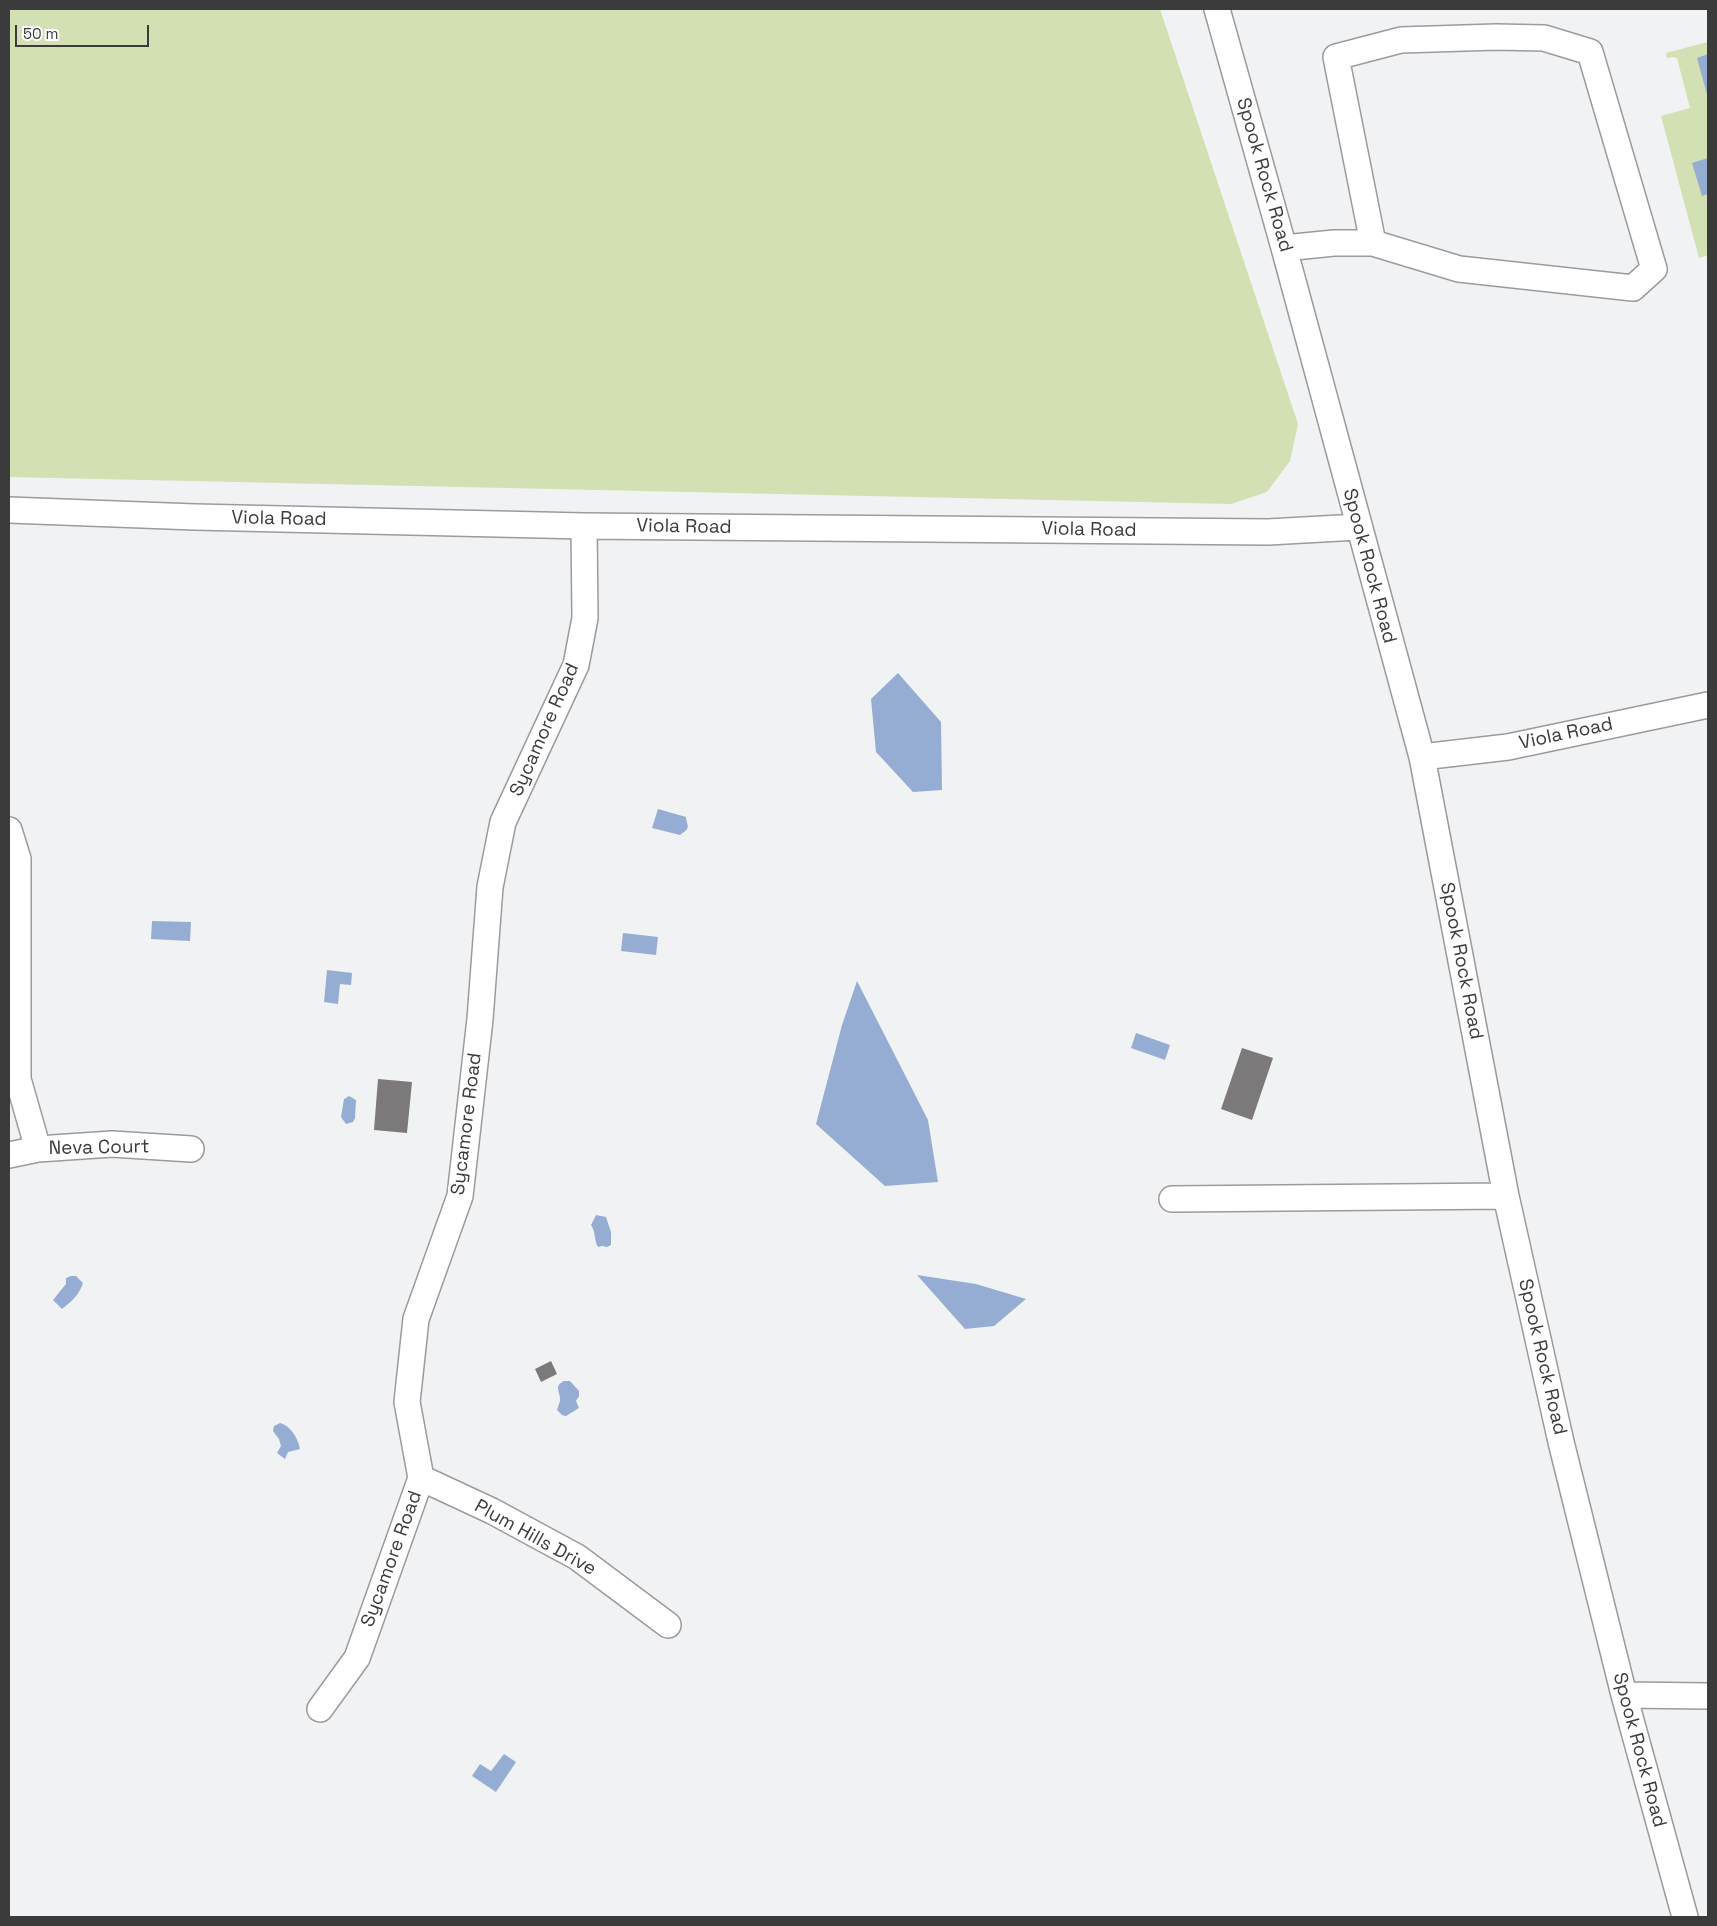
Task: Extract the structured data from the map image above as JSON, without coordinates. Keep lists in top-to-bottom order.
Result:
{
  "streets": {
    "street": [
      "Spook Rock Road",
      "Viola Road",
      "Sycamore Road",
      "Neva Court",
      "Plum Hills Drive"
    ]
  },
  "crossings": [
    ["Spook Rock Road", "Viola Road"],
    ["Viola Road", "Sycamore Road"],
    ["Sycamore Road", "Plum Hills Drive"]
  ],
  "scale_bar": "50 m"
}
